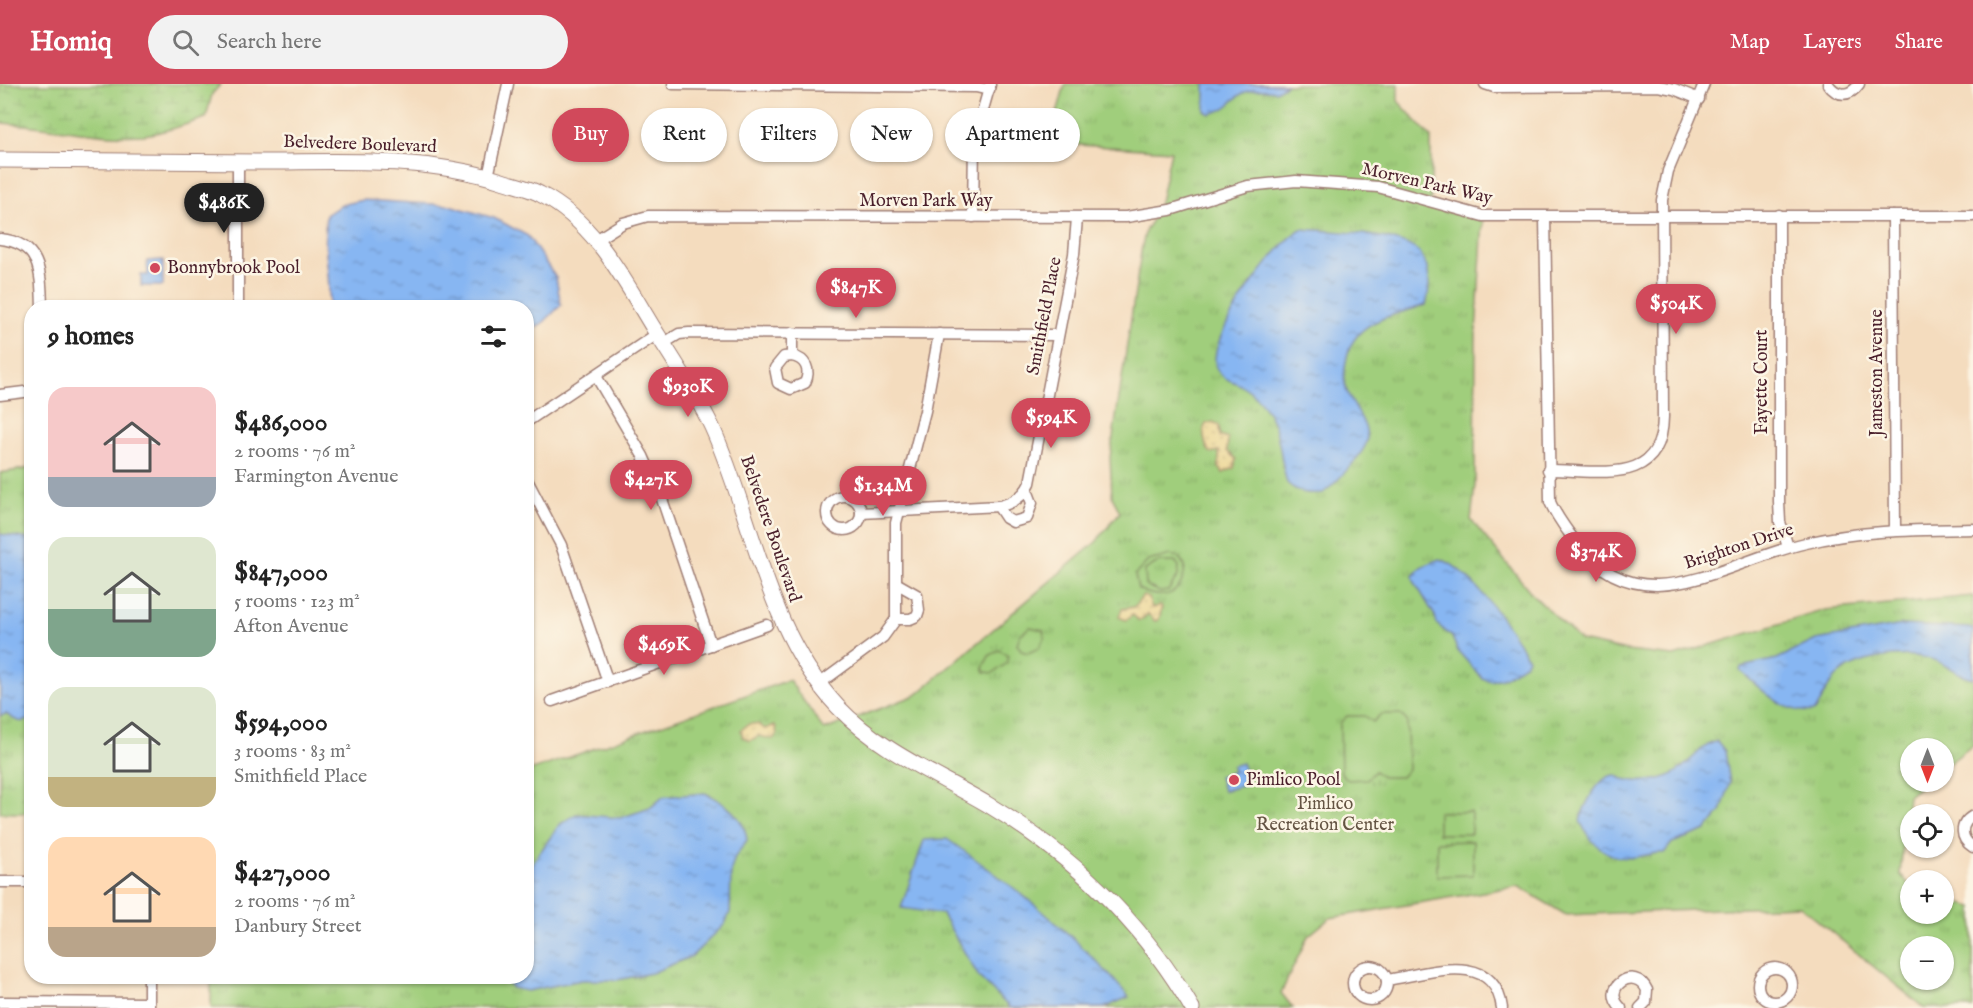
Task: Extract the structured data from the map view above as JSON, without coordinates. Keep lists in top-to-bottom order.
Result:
{
  "streets": {
    "street": [
      "Belvedere Boulevard",
      "Morven Park Way",
      "Smithfield Place",
      "Jameston Avenue",
      "Fayette Court",
      "Brighton Drive"
    ]
  },
  "crossings": [
    ["Belvedere Boulevard", "Morven Park Way"],
    ["Morven Park Way", "Smithfield Place"],
    ["Morven Park Way", "Jameston Avenue"],
    ["Morven Park Way", "Fayette Court"],
    ["Morven Park Way", "Brighton Drive"],
    ["Jameston Avenue", "Brighton Drive"],
    ["Fayette Court", "Brighton Drive"]
  ],
  "parks": ["Pimlico Recreation Center"],
  "places": ["Bonnybrook Pool", "Pimlico Pool"],
  "north": "bottom",
  "page": {
    "header": "Homiq",
    "search": "Search here",
    "nav": ["Map", "Layers", "Share"],
    "chip": [
      "Buy",
      "Rent",
      "Filters",
      "New",
      "Apartment"
    ],
    "price": [
      "$486K",
      "$847K",
      "$504K",
      "$930K",
      "$594K",
      "$427K",
      "$1.34M",
      "$374K",
      "$469K"
    ],
    "heading": "9 homes",
    "list": [
      {
        "name": "$486,000",
        "note": "2 rooms · 76 m² · Farmington Avenue"
      },
      {
        "name": "$847,000",
        "note": "5 rooms · 123 m² · Afton Avenue"
      },
      {
        "name": "$594,000",
        "note": "3 rooms · 83 m² · Smithfield Place"
      },
      {
        "name": "$427,000",
        "note": "2 rooms · 76 m² · Danbury Street"
      }
    ],
    "map_buttons": ["+", "−"]
  }
}
